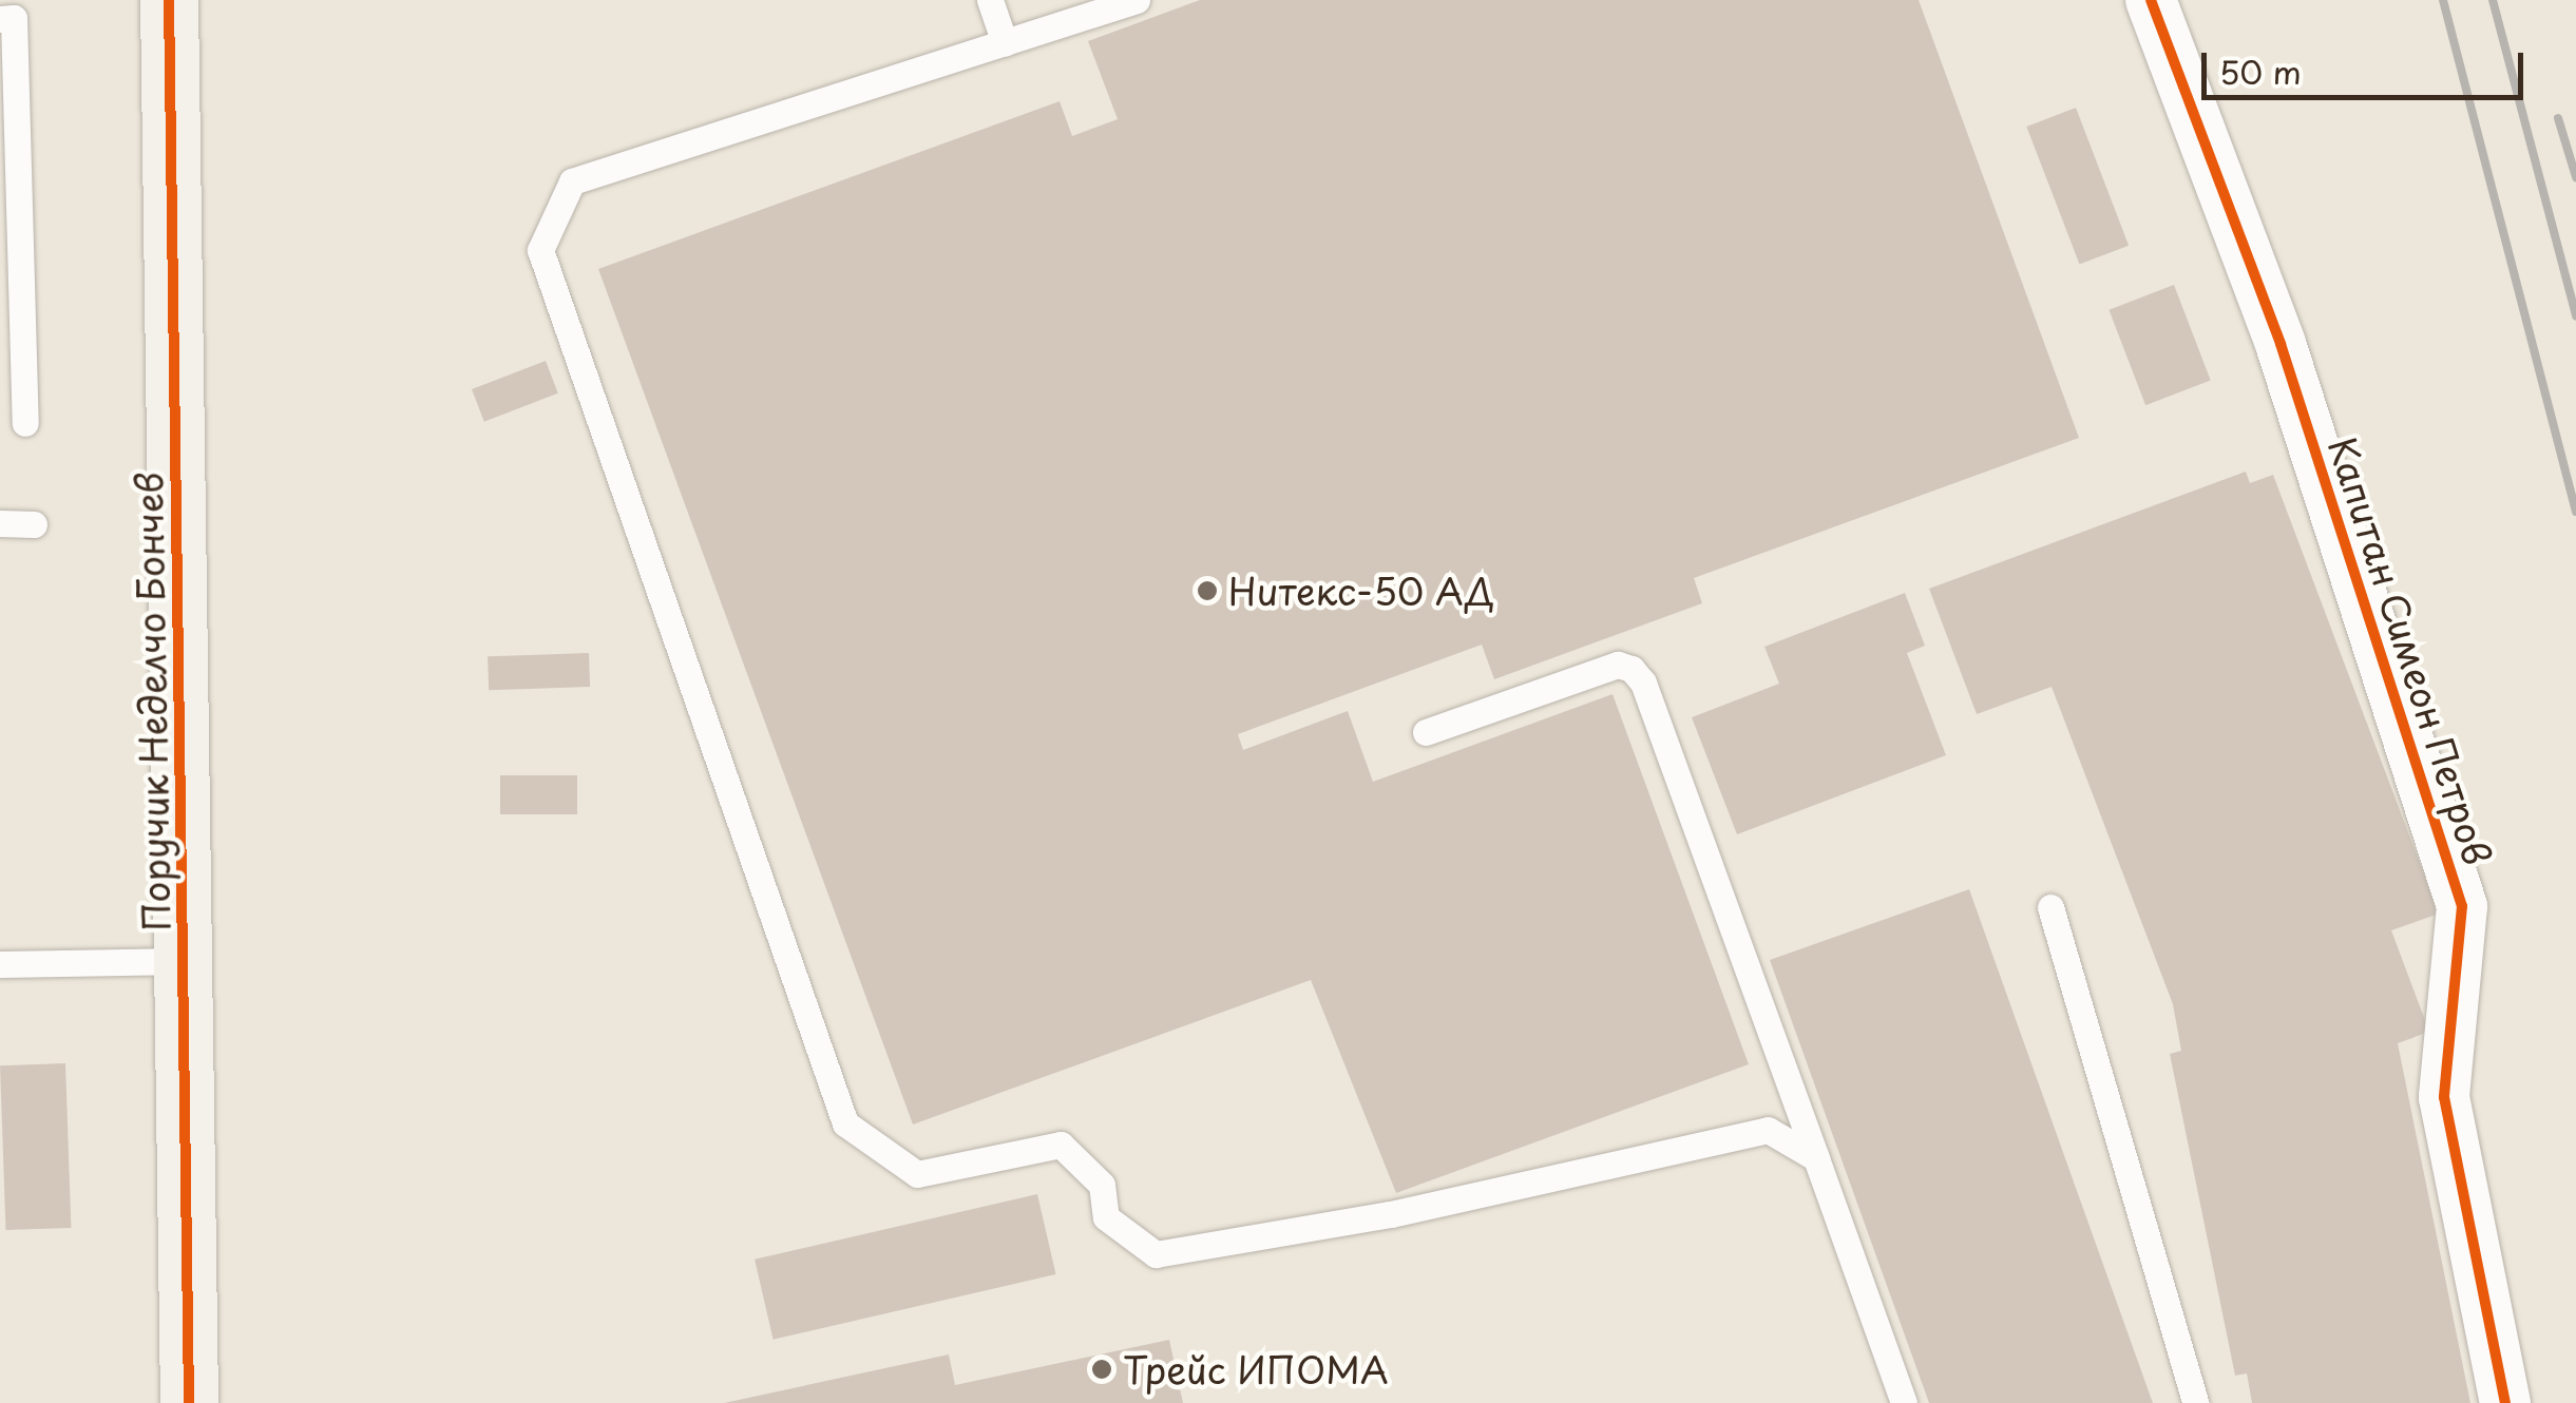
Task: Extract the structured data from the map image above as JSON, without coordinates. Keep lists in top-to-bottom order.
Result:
{
  "streets": {
    "street": ["Капитан Симеон Петров", "Поручик Неделчо Бончев"]
  },
  "places": ["Нитекс-50 АД", "Трейс ИПОМА"],
  "scale_bar": "50 m"
}
